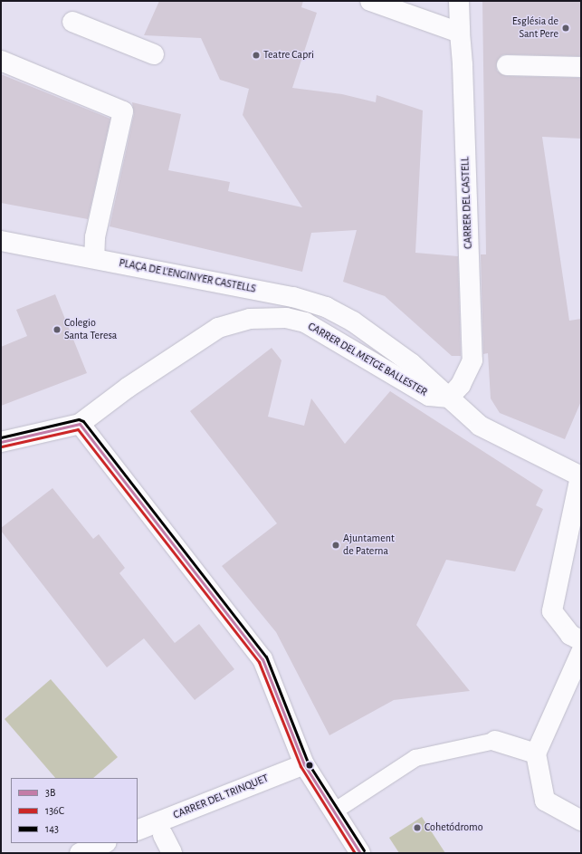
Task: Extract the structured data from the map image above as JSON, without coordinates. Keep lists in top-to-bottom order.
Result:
{
  "streets": {
    "street": [
      "CARRER DEL CASTELL",
      "PLAÇA DE L'ENGINYER CASTELLS",
      "CARRER DEL METGE BALLESTER",
      "CARRER DEL TRINQUET"
    ]
  },
  "crossings": [
    ["CARRER DEL CASTELL", "CARRER DEL METGE BALLESTER"],
    ["PLAÇA DE L'ENGINYER CASTELLS", "CARRER DEL METGE BALLESTER"]
  ],
  "places": [
    "Església de Sant Pere",
    "Teatre Capri",
    "Colegio Santa Teresa",
    "Ajuntament de Paterna",
    "Cohetódromo"
  ],
  "lines": ["transit line 143", "transit line 3B", "transit line 136C"],
  "legend": ["3B", "136C", "143"]
}
